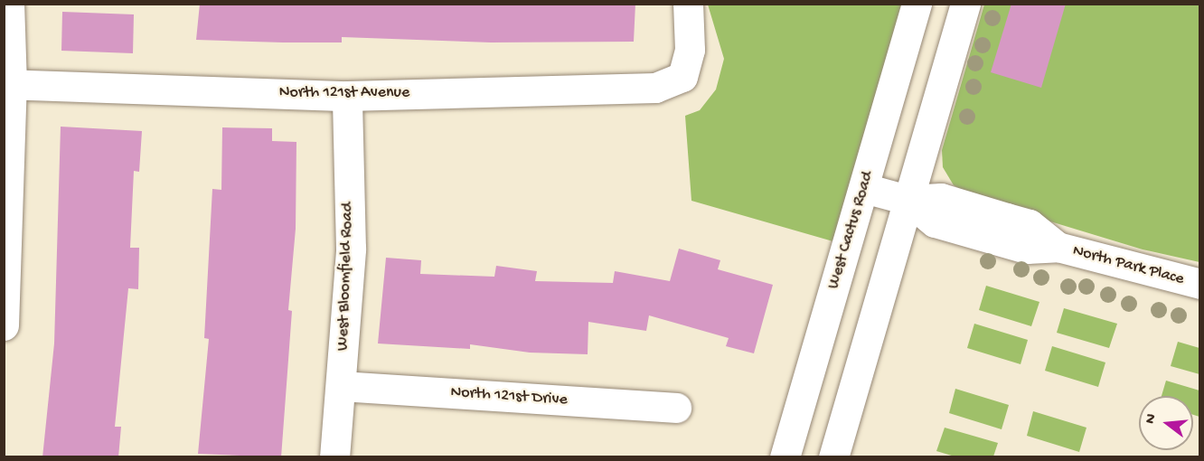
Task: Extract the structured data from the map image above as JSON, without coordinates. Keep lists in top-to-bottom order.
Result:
{
  "streets": {
    "street": [
      "North 121st Avenue",
      "West Cactus Road",
      "North Park Place",
      "West Bloomfield Road",
      "North 121st Drive"
    ]
  },
  "crossings": [
    ["North 121st Avenue", "West Bloomfield Road"],
    ["West Cactus Road", "North Park Place"],
    ["West Bloomfield Road", "North 121st Drive"]
  ],
  "north": "left"
}
